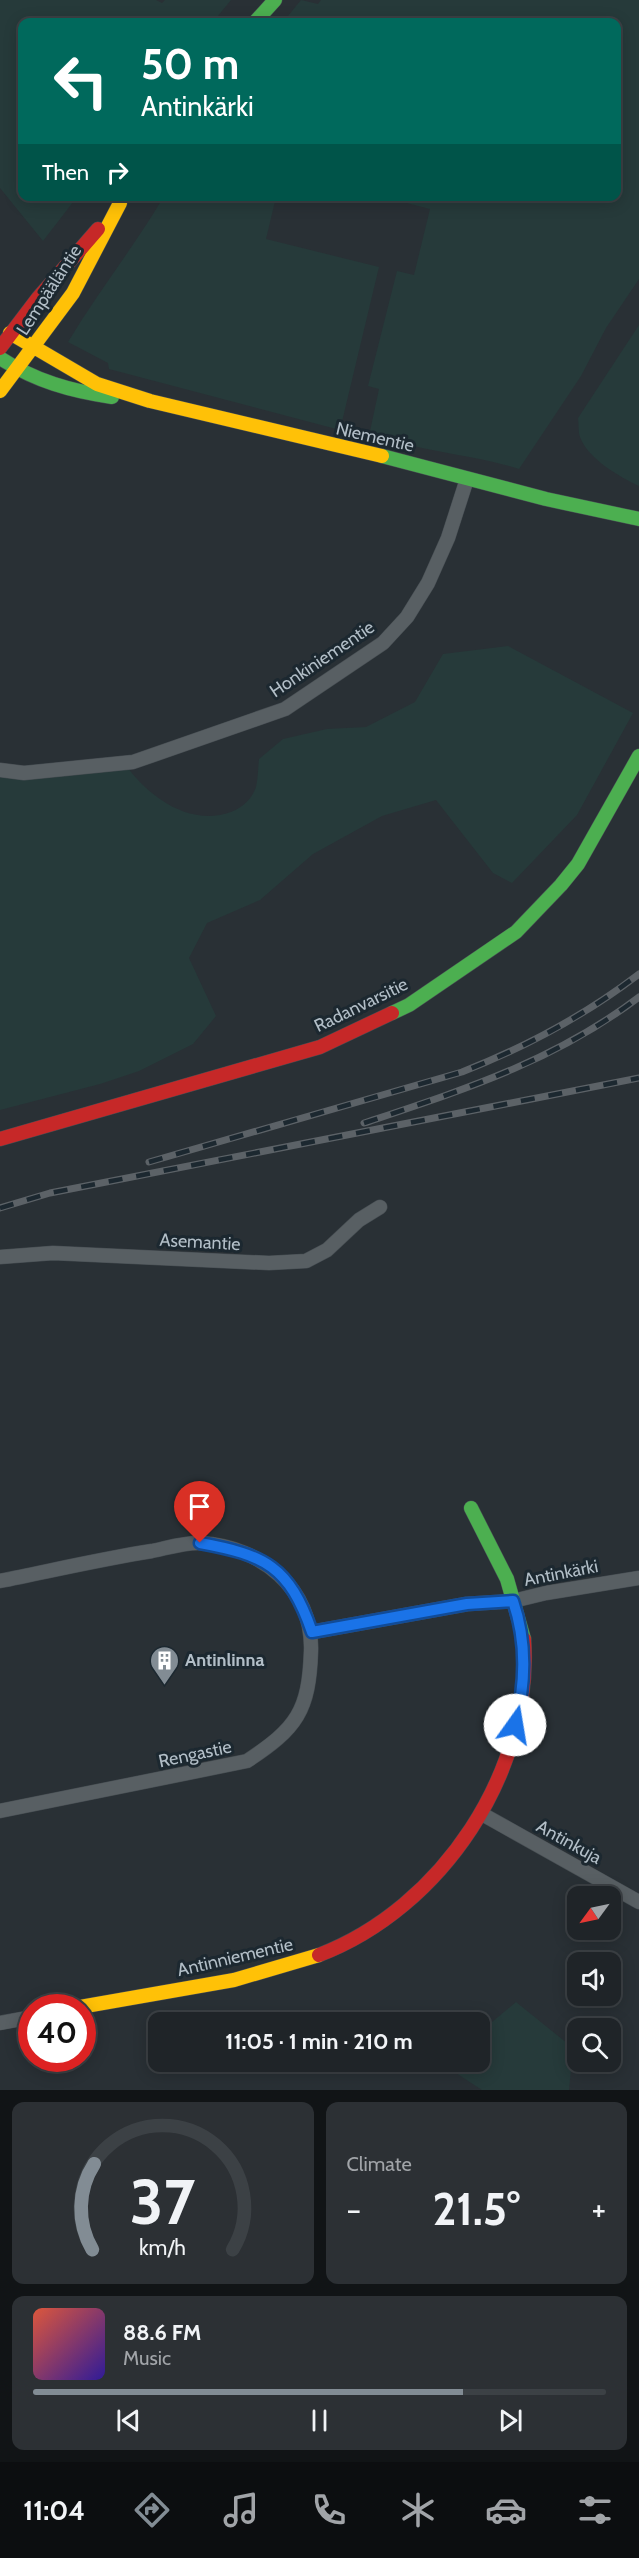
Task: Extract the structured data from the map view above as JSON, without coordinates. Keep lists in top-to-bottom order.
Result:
{
  "streets": {
    "street": [
      "Lempääläntie",
      "Niementie",
      "Honkiniementie",
      "Radanvarsitie",
      "Asemantie",
      "Antinkärki",
      "Rengastie",
      "Antinkuja",
      "Antinniementie"
    ]
  },
  "crossings": [
    ["Lempääläntie", "Niementie"],
    ["Niementie", "Honkiniementie"],
    ["Antinkärki", "Rengastie"],
    ["Antinkärki", "Antinniementie"],
    ["Antinkuja", "Antinniementie"]
  ],
  "places": {
    "building": ["Antinlinna"]
  },
  "north": "bottom left",
  "page": {
    "turn": ["50 m", "Antinkärki"],
    "then": "Then",
    "limit": "40",
    "trip": "11:05 · 1 min · 210 m",
    "tile": "Climate",
    "heat": ["−", "21.5°", "+"],
    "song": ["88.6 FM", "Music"],
    "tabs": "11:04",
    "gauge": ["37", "km/h"]
  }
}
